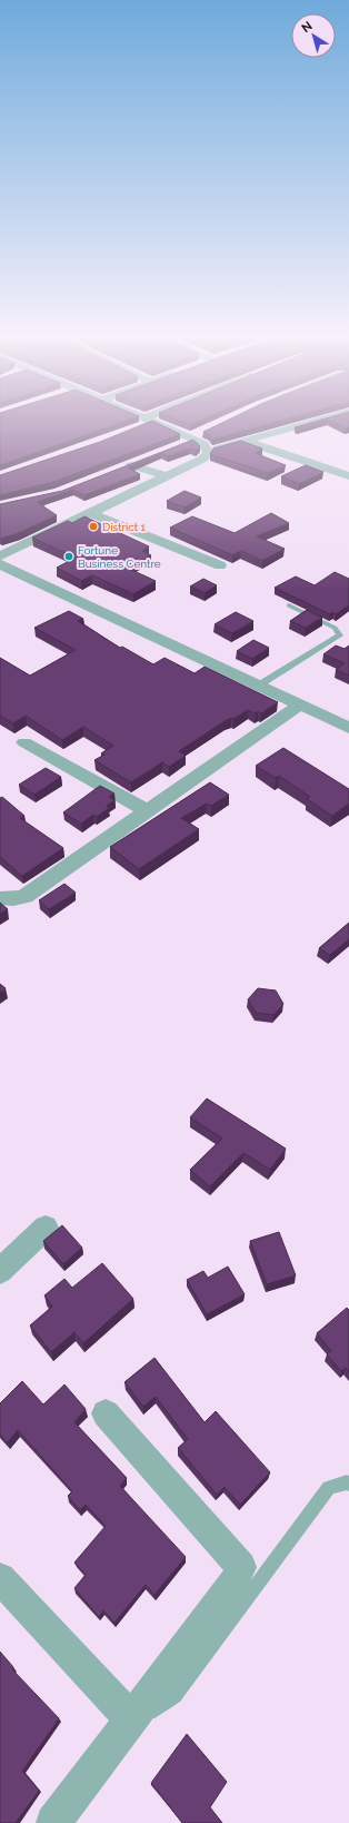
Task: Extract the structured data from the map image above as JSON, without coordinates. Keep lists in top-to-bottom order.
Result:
{
  "places": ["District 1", "Fortune Business Centre"],
  "north": "top left"
}
